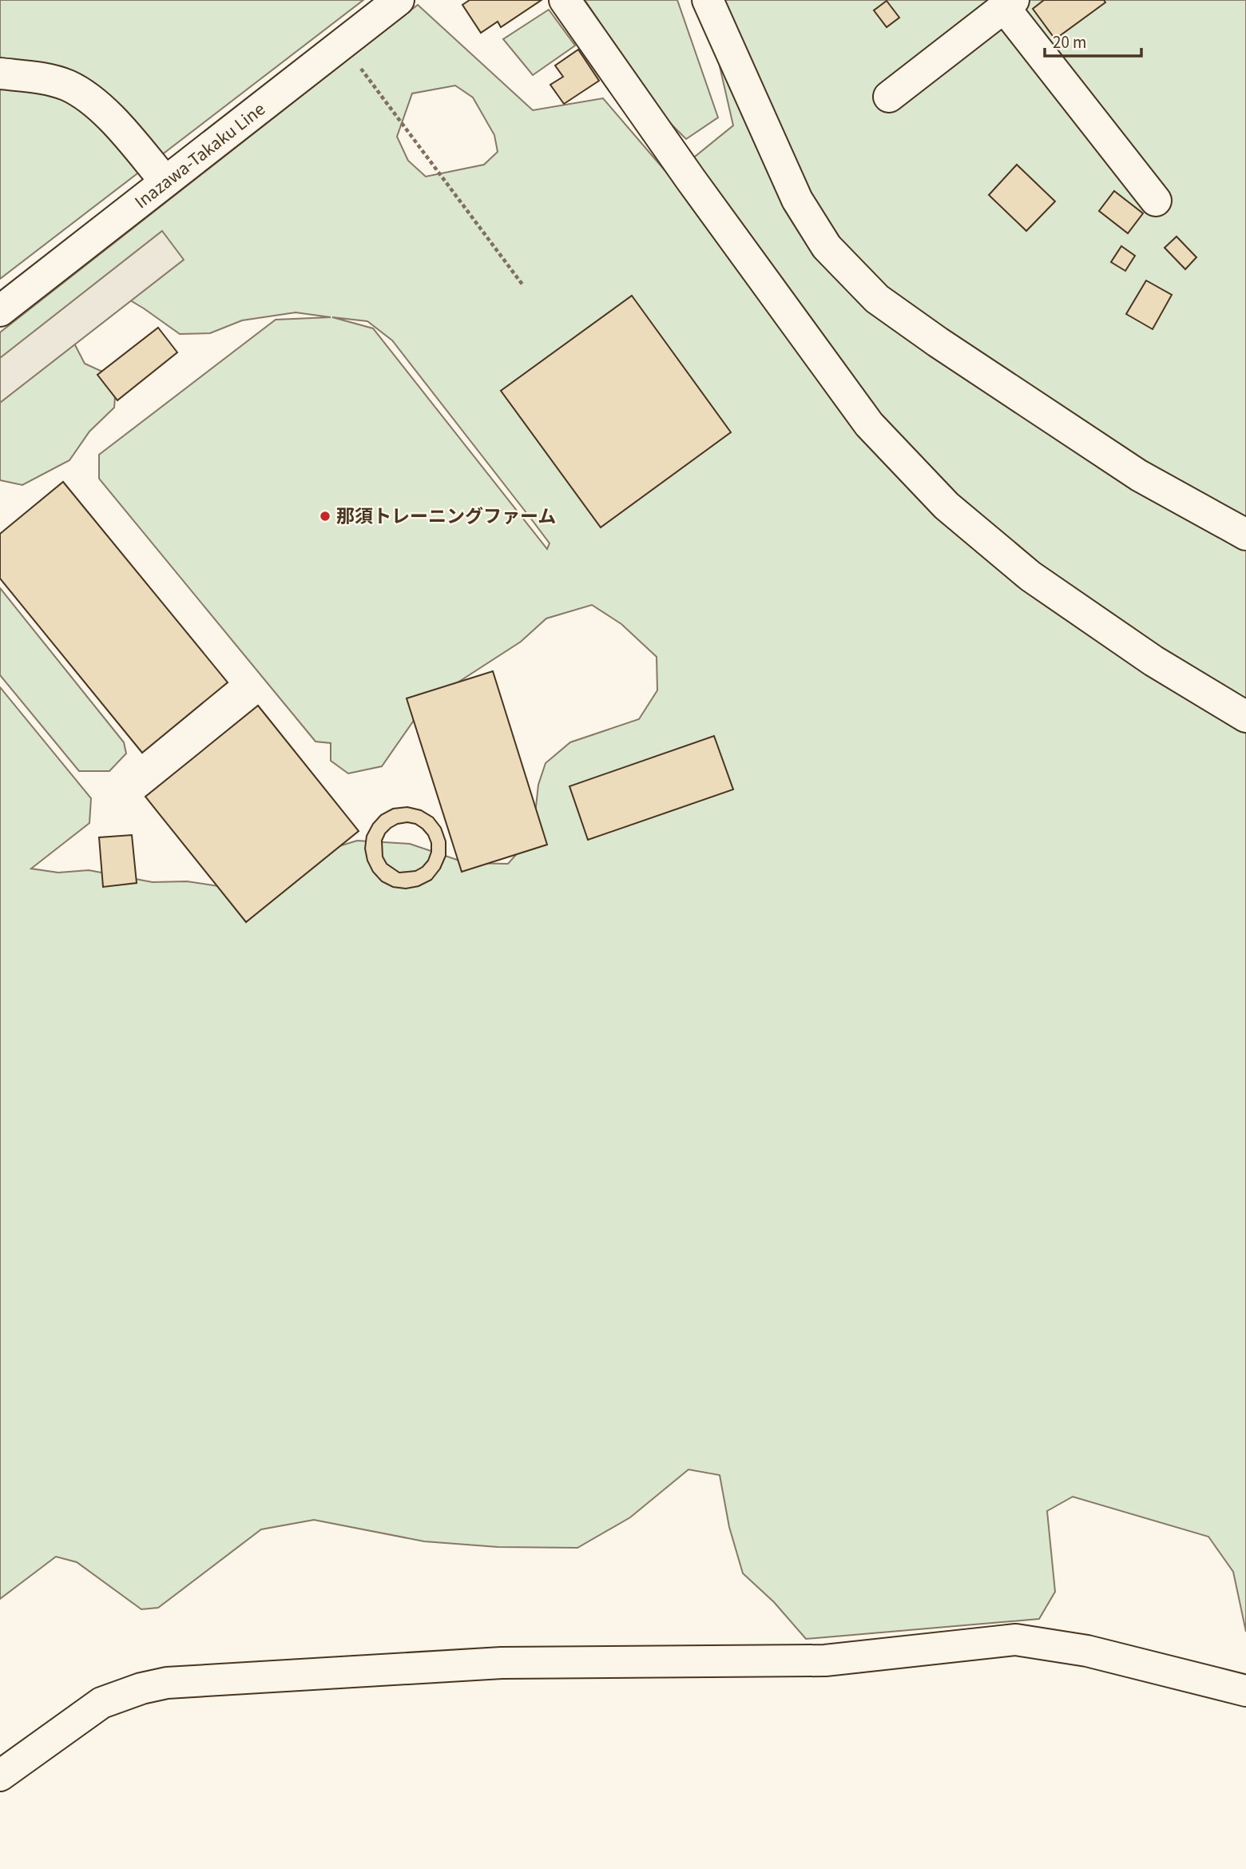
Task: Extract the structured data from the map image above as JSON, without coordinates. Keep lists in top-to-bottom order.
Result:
{
  "streets": {
    "street": ["Inazawa-Takaku Line"]
  },
  "places": ["那須トレーニングファーム"],
  "scale_bar": "20 m"
}
